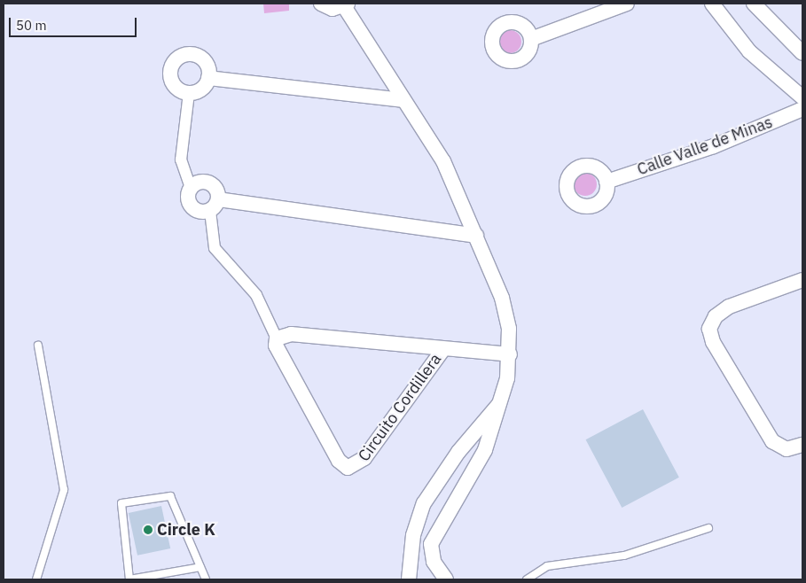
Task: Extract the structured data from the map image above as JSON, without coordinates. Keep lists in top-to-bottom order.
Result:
{
  "streets": {
    "street": ["Calle Valle de Minas", "Circuito Cordillera"]
  },
  "places": ["Circle K"],
  "scale_bar": "50 m"
}
